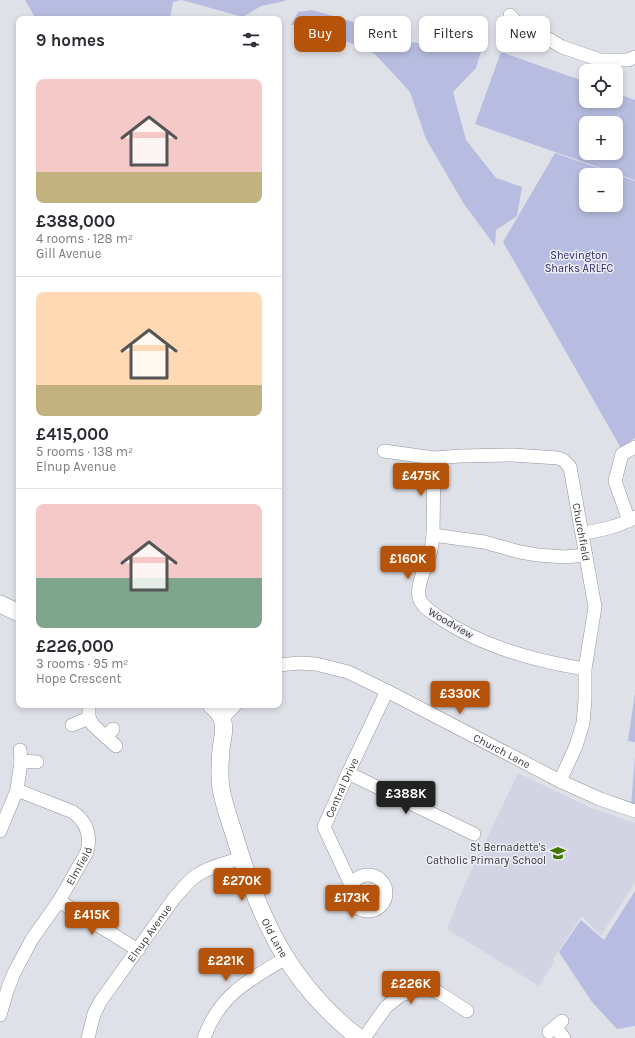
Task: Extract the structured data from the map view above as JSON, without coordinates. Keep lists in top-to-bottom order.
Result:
{
  "streets": {
    "main road": ["Old Lane"],
    "street": [
      "Churchfield",
      "Woodview",
      "Church Lane",
      "Central Drive",
      "Elmfield",
      "Elnup Avenue"
    ]
  },
  "crossings": [
    ["Churchfield", "Woodview"],
    ["Churchfield", "Church Lane"],
    ["Church Lane", "Central Drive"],
    ["Elnup Avenue", "Old Lane"]
  ],
  "parks": ["Shevington Sharks ARLFC"],
  "places": {
    "school or university": ["St Bernadette's Catholic Primary School"]
  },
  "page": {
    "chip": [
      "Buy",
      "Rent",
      "Filters",
      "New"
    ],
    "heading": "9 homes",
    "map_buttons": ["+", "−"],
    "list": [
      {
        "name": "£388,000",
        "note": "4 rooms · 128 m² · Gill Avenue"
      },
      {
        "name": "£415,000",
        "note": "5 rooms · 138 m² · Elnup Avenue"
      },
      {
        "name": "£226,000",
        "note": "3 rooms · 95 m² · Hope Crescent"
      }
    ],
    "price": [
      "£475K",
      "£160K",
      "£330K",
      "£388K",
      "£270K",
      "£173K",
      "£415K",
      "£221K",
      "£226K"
    ]
  }
}
